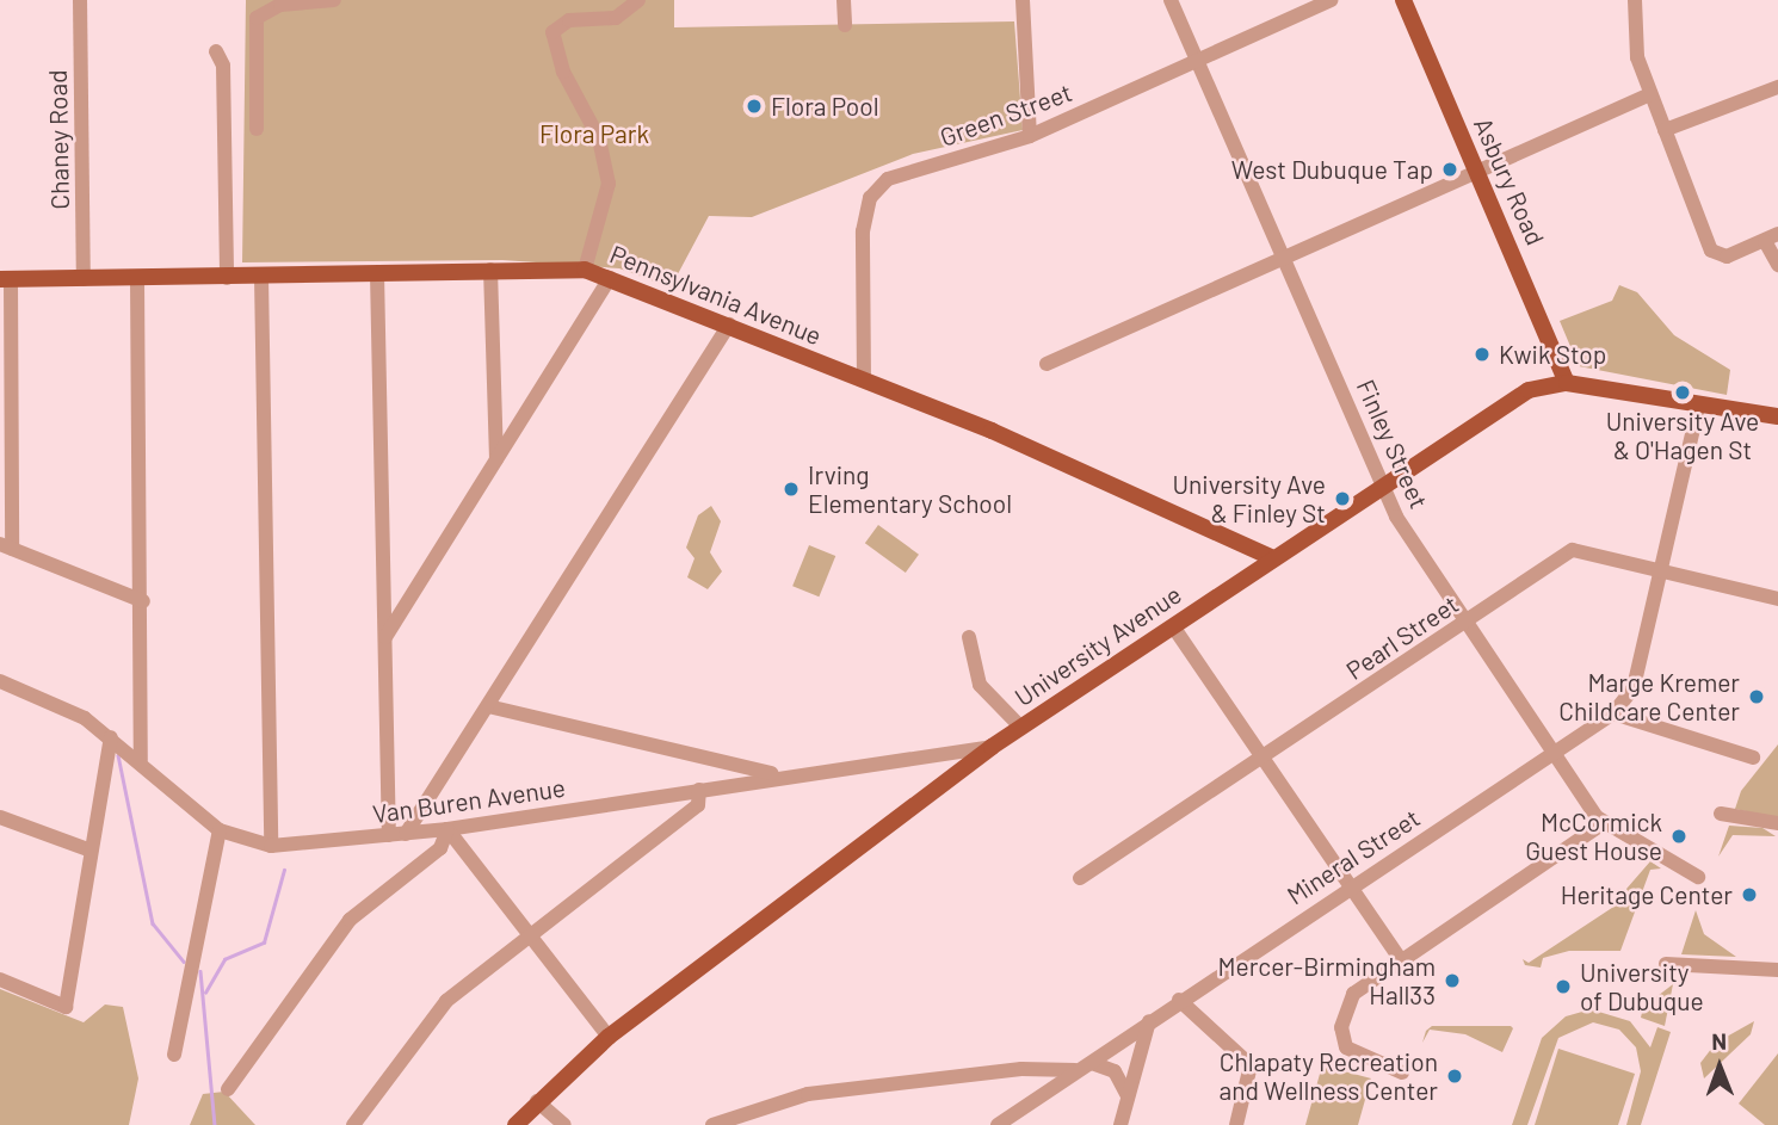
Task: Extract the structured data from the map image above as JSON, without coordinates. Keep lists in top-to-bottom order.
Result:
{
  "streets": {
    "main road": ["Asbury Road", "Pennsylvania Avenue", "University Avenue"],
    "street": [
      "Green Street",
      "Chaney Road",
      "Finley Street",
      "Pearl Street",
      "Van Buren Avenue",
      "Mineral Street"
    ]
  },
  "crossings": [
    ["Green Street", "Pennsylvania Avenue"],
    ["Green Street", "Finley Street"],
    ["Chaney Road", "Pennsylvania Avenue"],
    ["Asbury Road", "University Avenue"],
    ["Pennsylvania Avenue", "University Avenue"],
    ["Finley Street", "Pearl Street"],
    ["Finley Street", "University Avenue"],
    ["Finley Street", "Mineral Street"],
    ["University Avenue", "Van Buren Avenue"]
  ],
  "parks": ["Flora Park"],
  "places": [
    "Flora Pool",
    "West Dubuque Tap",
    "Kwik Stop",
    "University Ave & O'Hagen St",
    "Irving Elementary School",
    "University Ave & Finley St",
    "Marge Kremer Childcare Center",
    "McCormick Guest House",
    "Heritage Center",
    "Mercer-Birmingham Hall33",
    "University of Dubuque",
    "Chlapaty Recreation and Wellness Center"
  ],
  "north": "top"
}
